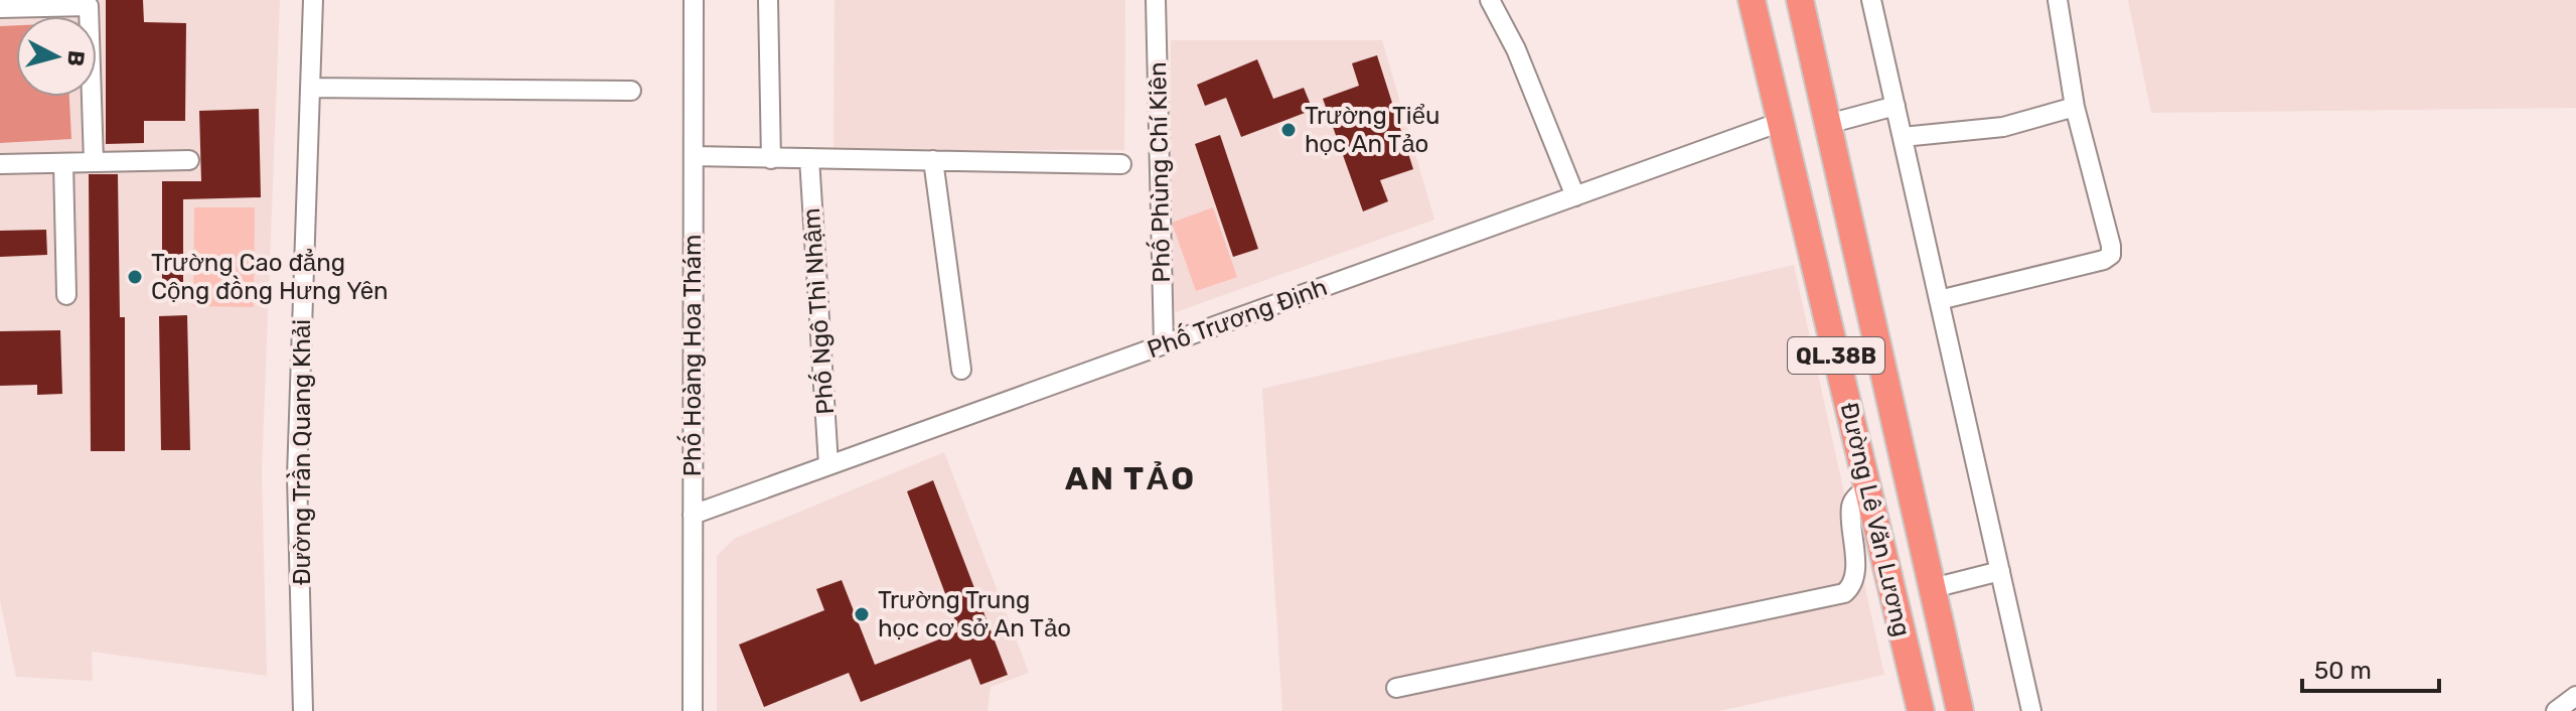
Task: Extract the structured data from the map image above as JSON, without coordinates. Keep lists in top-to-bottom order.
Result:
{
  "streets": {
    "highway": ["QL.38B", "Đường Lê Văn Lương"],
    "street": [
      "Phố Phùng Chí Kiên",
      "Phố Ngô Thì Nhậm",
      "Phố Trương Định",
      "Phố Hoàng Hoa Thám",
      "Đường Trần Quang Khải"
    ]
  },
  "crossings": [
    ["Phố Phùng Chí Kiên", "Phố Trương Định"],
    ["Phố Ngô Thì Nhậm", "Phố Trương Định"],
    ["Phố Trương Định", "Phố Hoàng Hoa Thám"],
    ["Phố Trương Định", "Đường Lê Văn Lương"]
  ],
  "districts": ["AN TẢO"],
  "places": ["Trường Tiểu học An Tảo", "Trường Cao đẳng Cộng đồng Hưng Yên", "Trường Trung học cơ sở An Tảo"],
  "scale_bar": "50 m",
  "north": "right"
}
